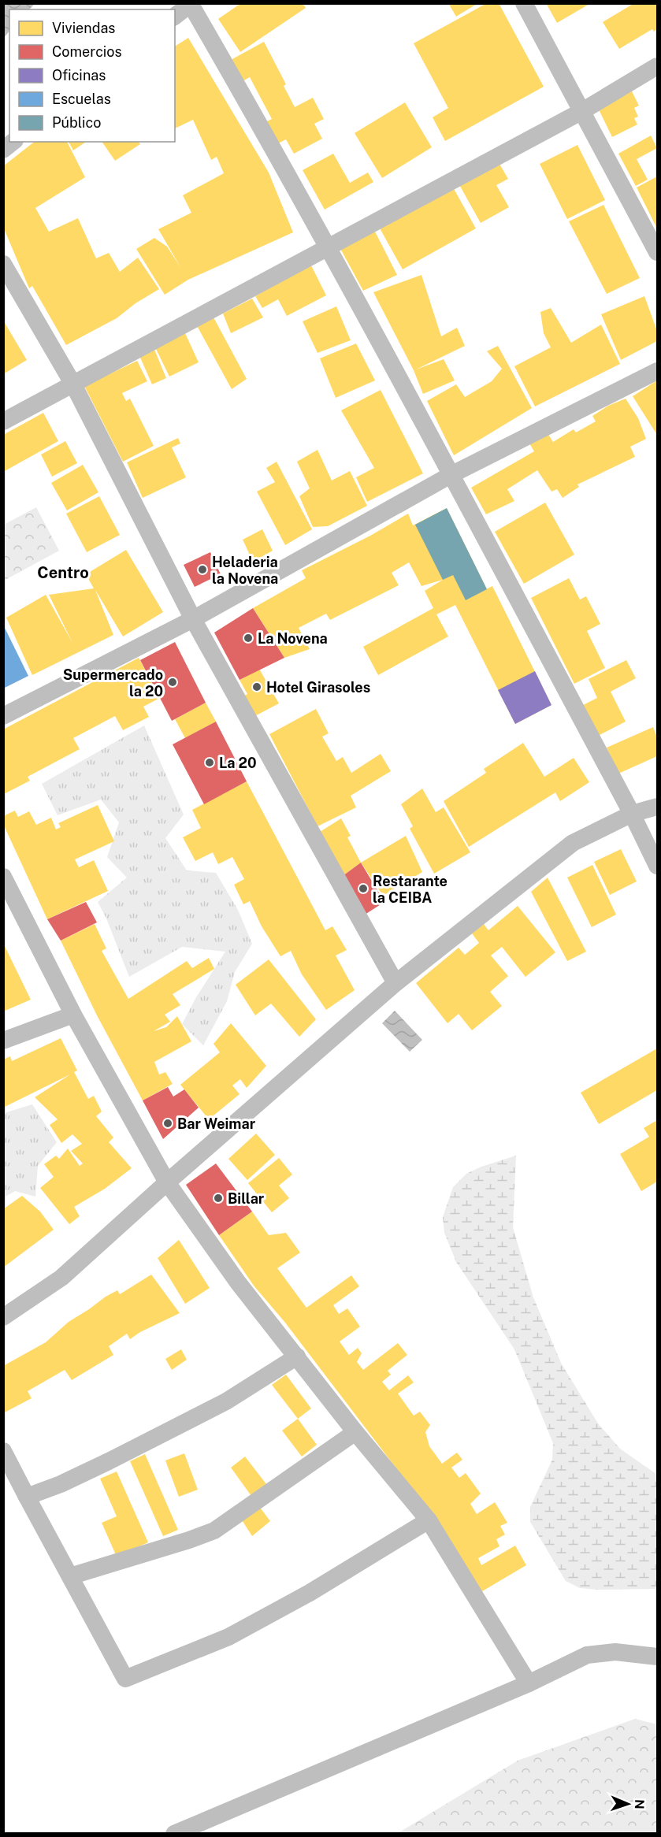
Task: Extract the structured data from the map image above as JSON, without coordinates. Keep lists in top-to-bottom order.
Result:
{
  "districts": ["Centro"],
  "places": [
    "Heladeria la Novena",
    "La Novena",
    "Supermercado la 20",
    "Hotel Girasoles",
    "La 20",
    "Restarante la CEIBA",
    "Bar Weimar",
    "Billar"
  ],
  "legend": [
    "Viviendas",
    "Comercios",
    "Oficinas",
    "Escuelas",
    "Público"
  ],
  "north": "right"
}
